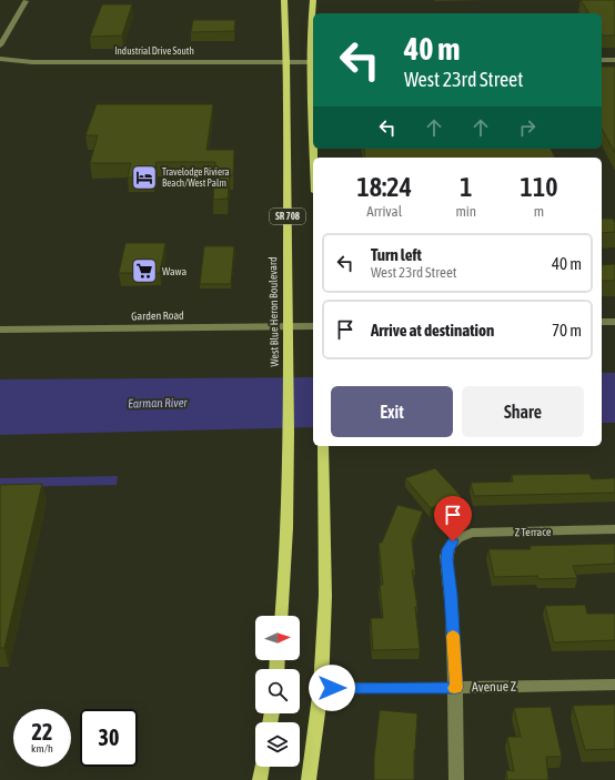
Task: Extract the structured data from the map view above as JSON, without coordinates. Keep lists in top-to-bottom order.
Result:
{
  "streets": {
    "main road": ["SR 708", "West Blue Heron Boulevard"],
    "street": [
      "Industrial Drive South",
      "Garden Road",
      "Z Terrace",
      "Avenue Z"
    ]
  },
  "crossings": [
    ["Industrial Drive South", "West Blue Heron Boulevard"],
    ["West Blue Heron Boulevard", "Garden Road"],
    ["Z Terrace", "Avenue Z"]
  ],
  "water": ["Earman River"],
  "places": {
    "hotel": ["Travelodge Riviera Beach/West Palm"],
    "supermarket": ["Wawa"]
  },
  "north": "right",
  "page": {
    "turn": ["40 m", "West 23rd Street"],
    "eta": [
      "18:24",
      "Arrival",
      "1",
      "min",
      "110",
      "m"
    ],
    "list": [
      {
        "name": "Turn left",
        "note": "West 23rd Street",
        "value": "40 m"
      },
      {
        "name": "Arrive at destination",
        "value": "70 m"
      }
    ],
    "buttons": ["Exit", "Share"],
    "speed": "22 km/h",
    "limit": "30"
  }
}
